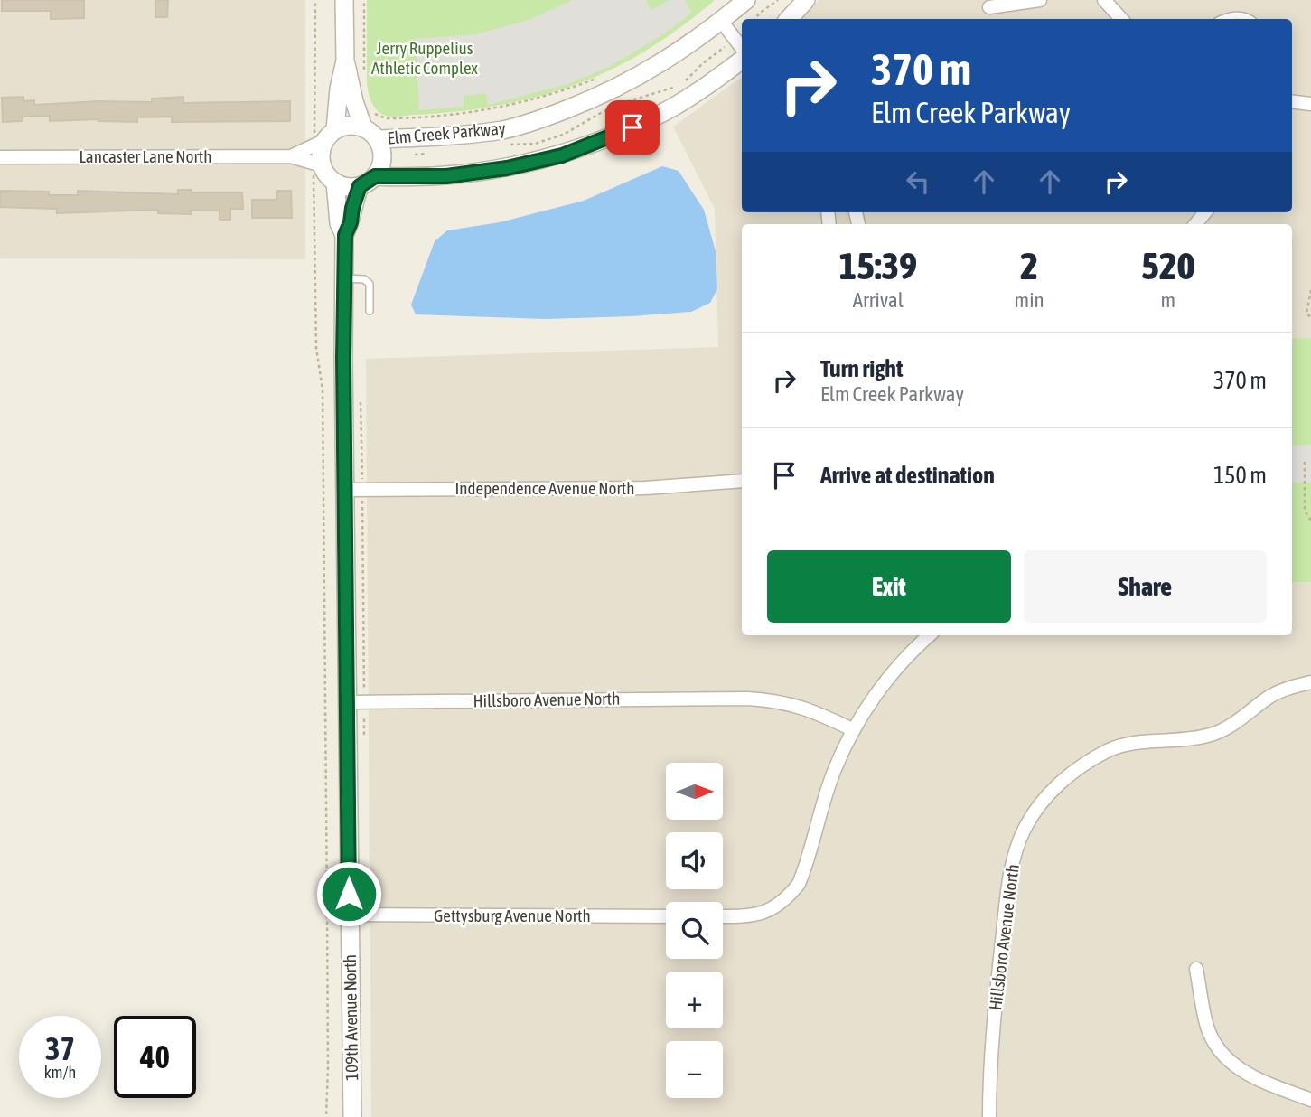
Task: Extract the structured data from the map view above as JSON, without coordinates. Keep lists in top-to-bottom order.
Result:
{
  "streets": {
    "street": [
      "Elm Creek Parkway",
      "Lancaster Lane North",
      "Independence Avenue North",
      "Hillsboro Avenue North",
      "Gettysburg Avenue North",
      "109th Avenue North"
    ]
  },
  "crossings": [
    ["Elm Creek Parkway", "Lancaster Lane North"],
    ["Elm Creek Parkway", "109th Avenue North"],
    ["Lancaster Lane North", "109th Avenue North"],
    ["Independence Avenue North", "109th Avenue North"],
    ["Hillsboro Avenue North", "109th Avenue North"],
    ["Gettysburg Avenue North", "109th Avenue North"]
  ],
  "parks": ["Jerry Ruppelius Athletic Complex"],
  "north": "right",
  "page": {
    "turn": ["370 m", "Elm Creek Parkway"],
    "eta": [
      "15:39",
      "Arrival",
      "2",
      "min",
      "520",
      "m"
    ],
    "list": [
      {
        "name": "Turn right",
        "note": "Elm Creek Parkway",
        "value": "370 m"
      },
      {
        "name": "Arrive at destination",
        "value": "150 m"
      }
    ],
    "buttons": ["Exit", "Share"],
    "map_buttons": ["+", "−"],
    "speed": "37 km/h",
    "limit": "40"
  }
}
